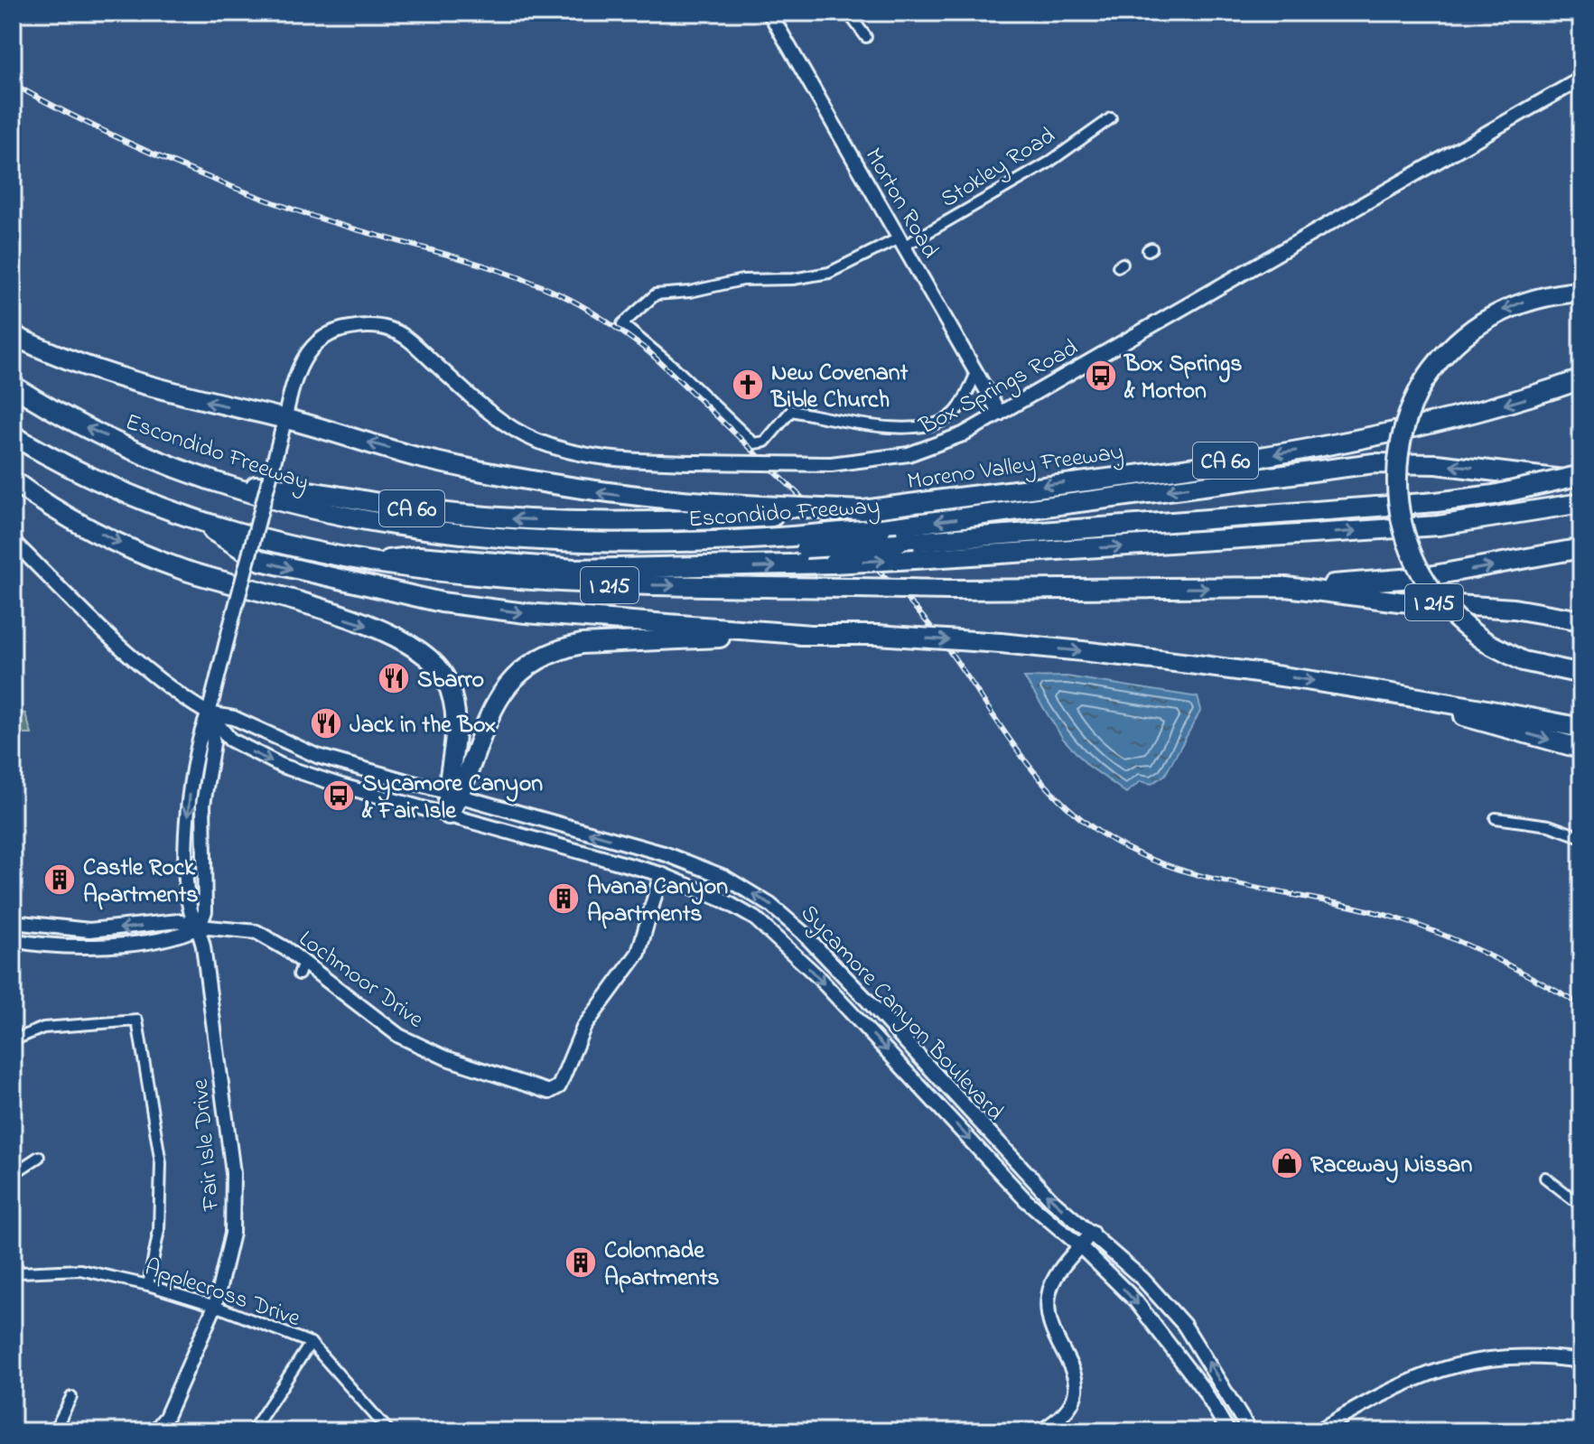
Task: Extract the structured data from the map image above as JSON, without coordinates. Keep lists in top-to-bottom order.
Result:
{
  "streets": {
    "highway": [
      "Escondido Freeway",
      "CA 60",
      "Moreno Valley Freeway",
      "I 215"
    ],
    "main road": [
      "Morton Road",
      "Box Springs Road",
      "Lochmoor Drive",
      "Sycamore Canyon Boulevard",
      "Fair Isle Drive"
    ],
    "street": ["Stokley Road", "Applecross Drive"]
  },
  "crossings": [
    ["Stokley Road", "Morton Road"],
    ["Morton Road", "Box Springs Road"],
    ["Box Springs Road", "Fair Isle Drive"],
    ["Escondido Freeway", "CA 60"],
    ["CA 60", "Moreno Valley Freeway"],
    ["Lochmoor Drive", "Sycamore Canyon Boulevard"],
    ["Lochmoor Drive", "Fair Isle Drive"],
    ["Sycamore Canyon Boulevard", "Fair Isle Drive"],
    ["Fair Isle Drive", "Applecross Drive"]
  ],
  "places": {
    "bus stop": ["Box Springs & Morton", "Sycamore Canyon & Fair Isle"],
    "church": ["New Covenant Bible Church"],
    "restaurant": ["Sbarro", "Jack in the Box"],
    "building": ["Castle Rock Apartments", "Avana Canyon Apartments", "Colonnade Apartments"],
    "shop": ["Raceway Nissan"]
  }
}
